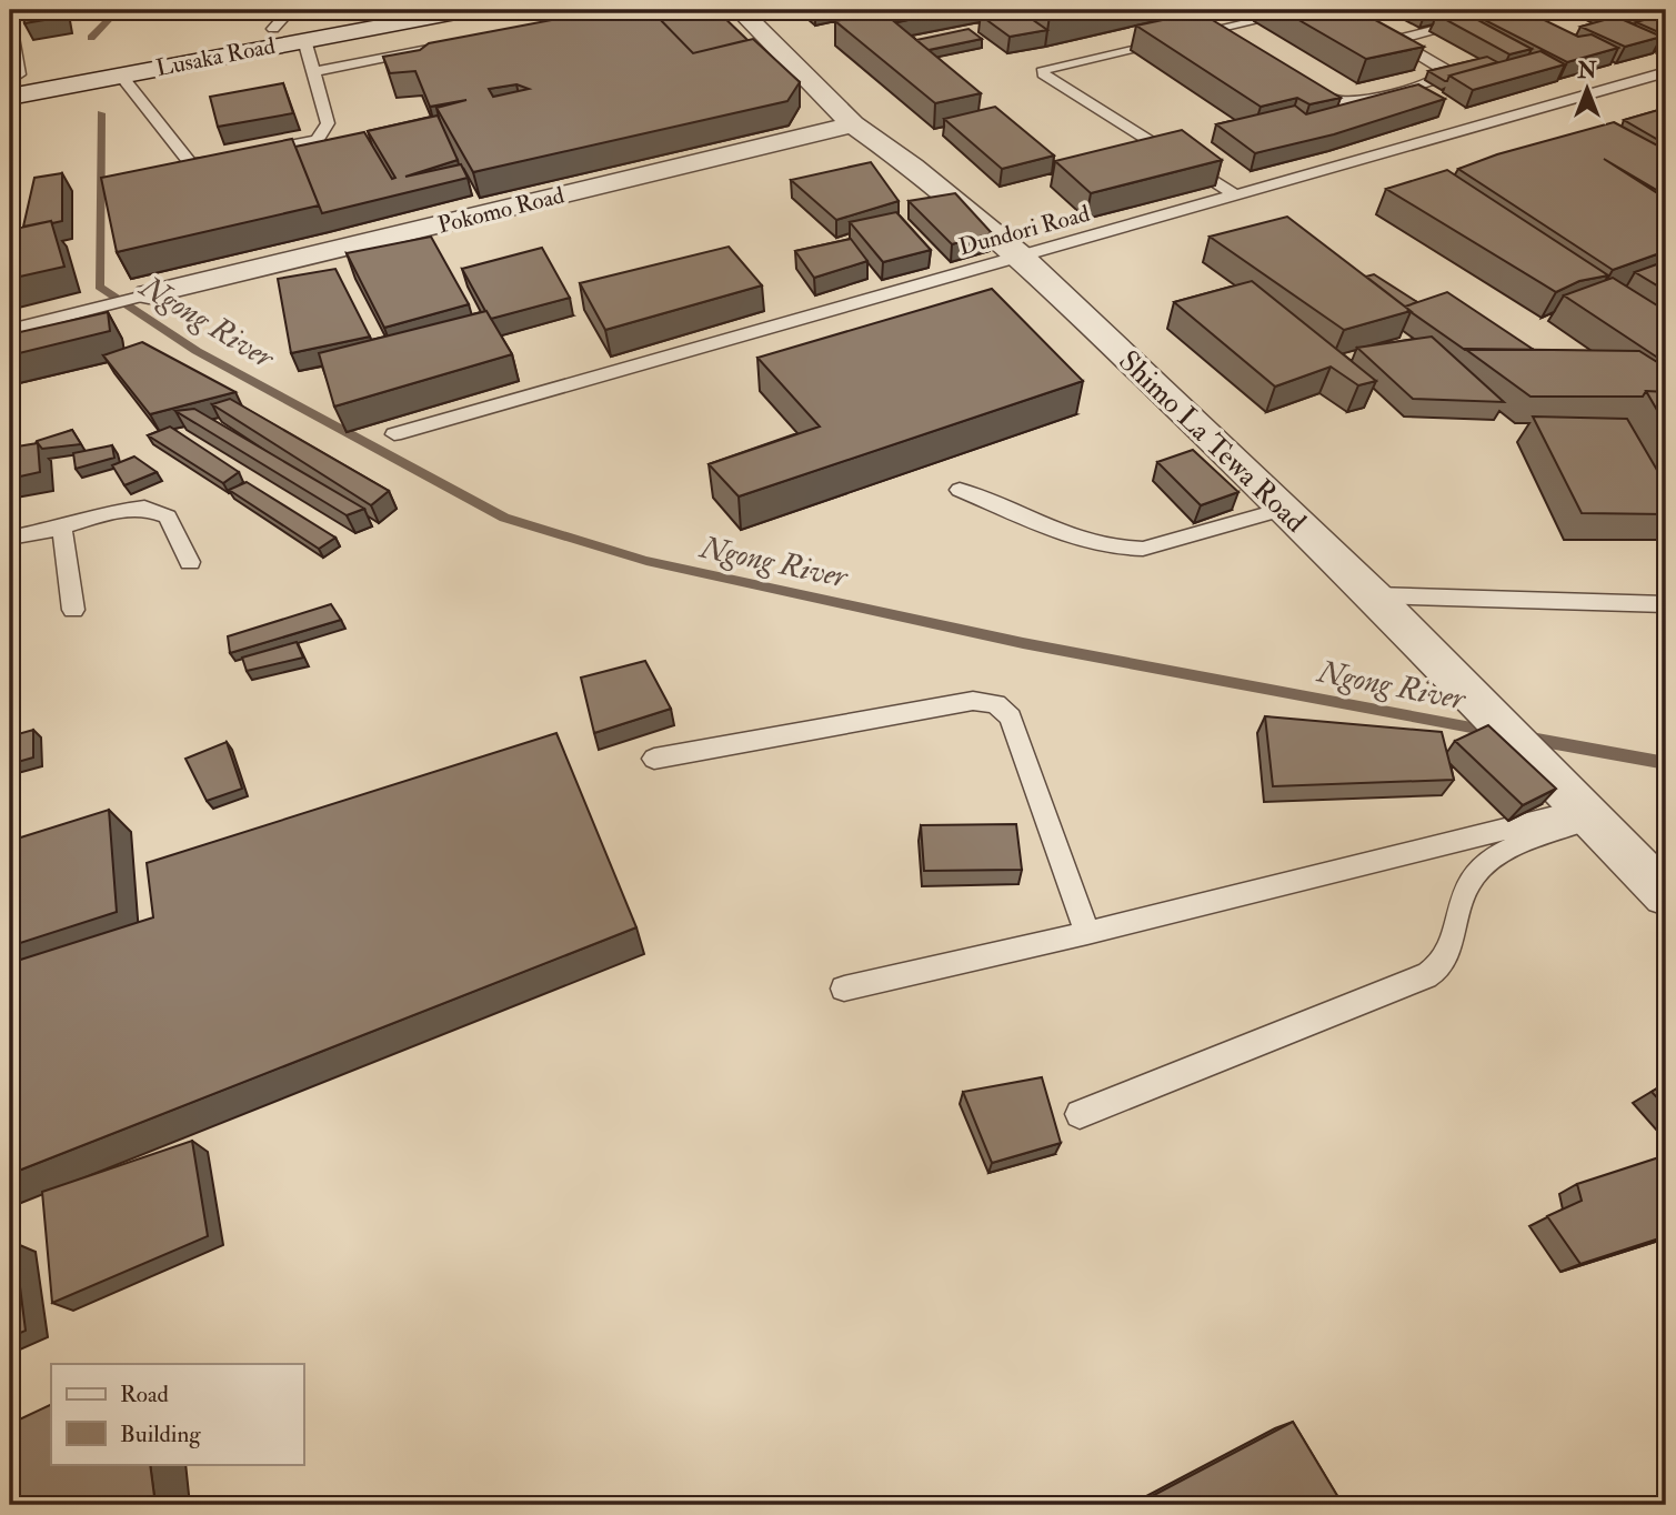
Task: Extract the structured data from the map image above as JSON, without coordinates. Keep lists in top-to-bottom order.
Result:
{
  "streets": {
    "street": ["Lusaka Road", "Pokomo Road", "Shimo La Tewa Road"],
    "lane": ["Dundori Road"]
  },
  "crossings": [
    ["Pokomo Road", "Shimo La Tewa Road"],
    ["Dundori Road", "Shimo La Tewa Road"]
  ],
  "water": ["Ngong River"],
  "legend": ["Road", "Building"],
  "north": "top"
}
